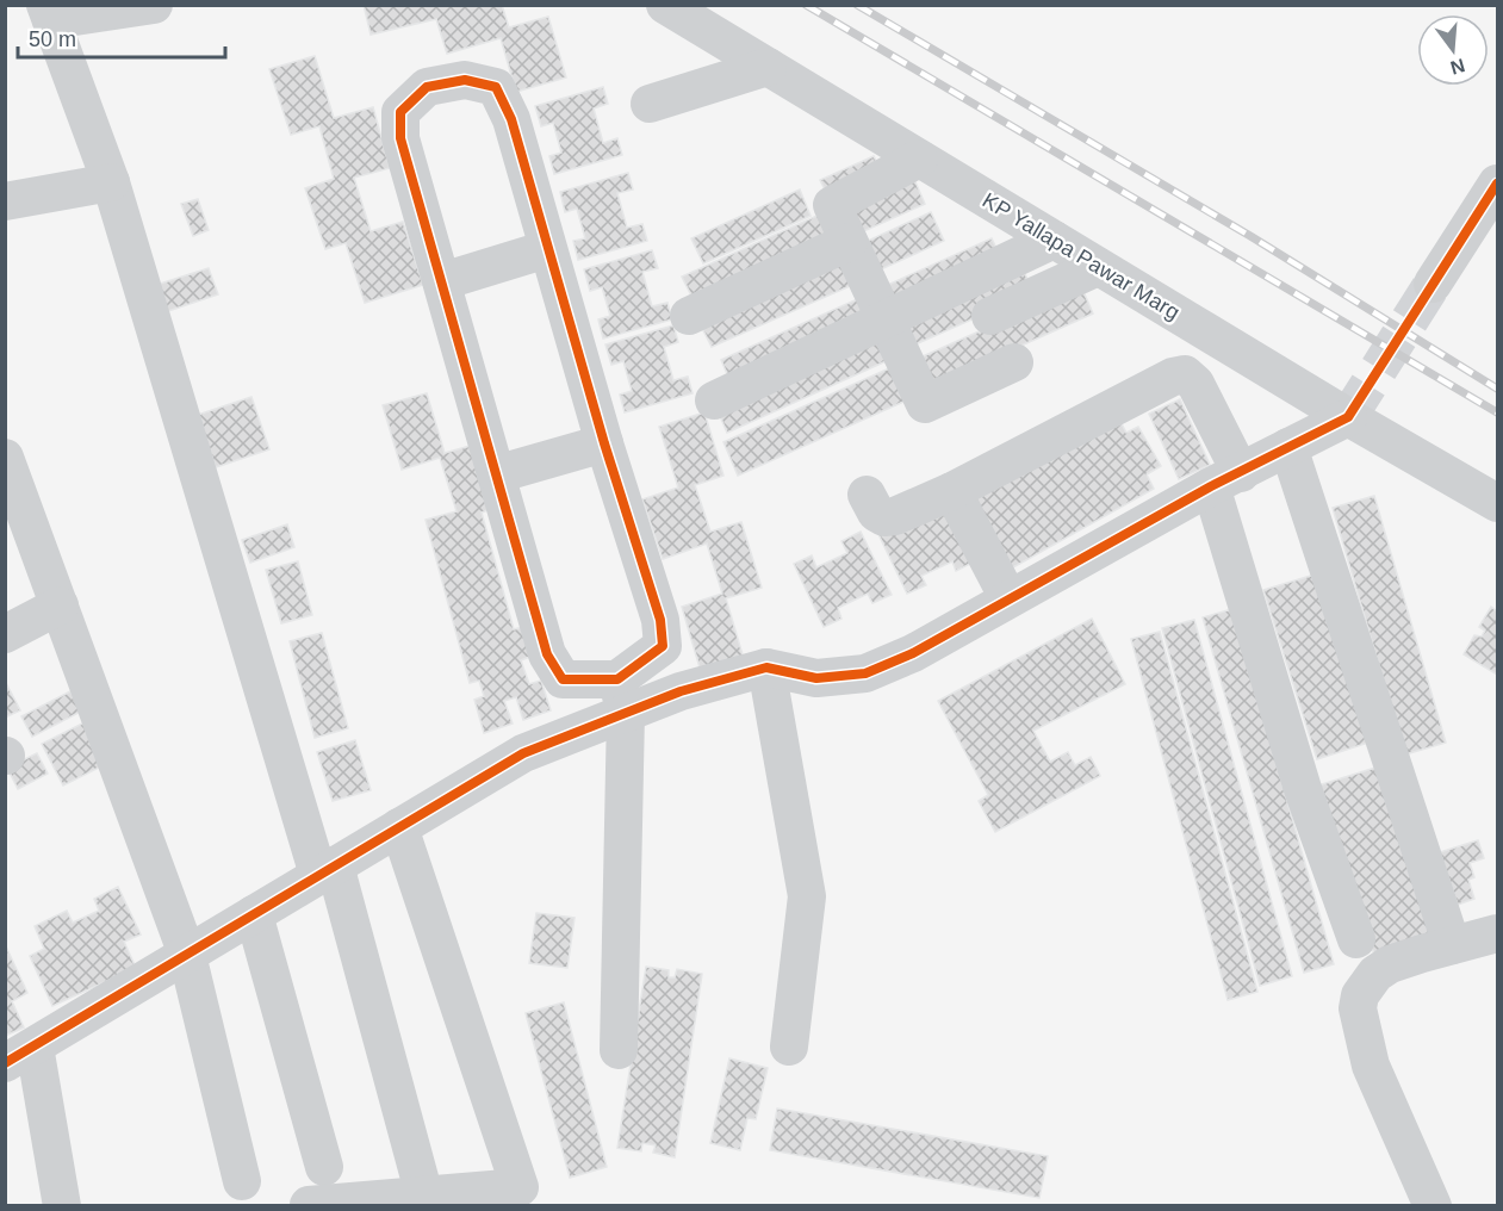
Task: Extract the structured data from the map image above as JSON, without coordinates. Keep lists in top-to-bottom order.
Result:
{
  "streets": {
    "street": ["KP Yallapa Pawar Marg"]
  },
  "scale_bar": "50 m",
  "north": "bottom"
}
